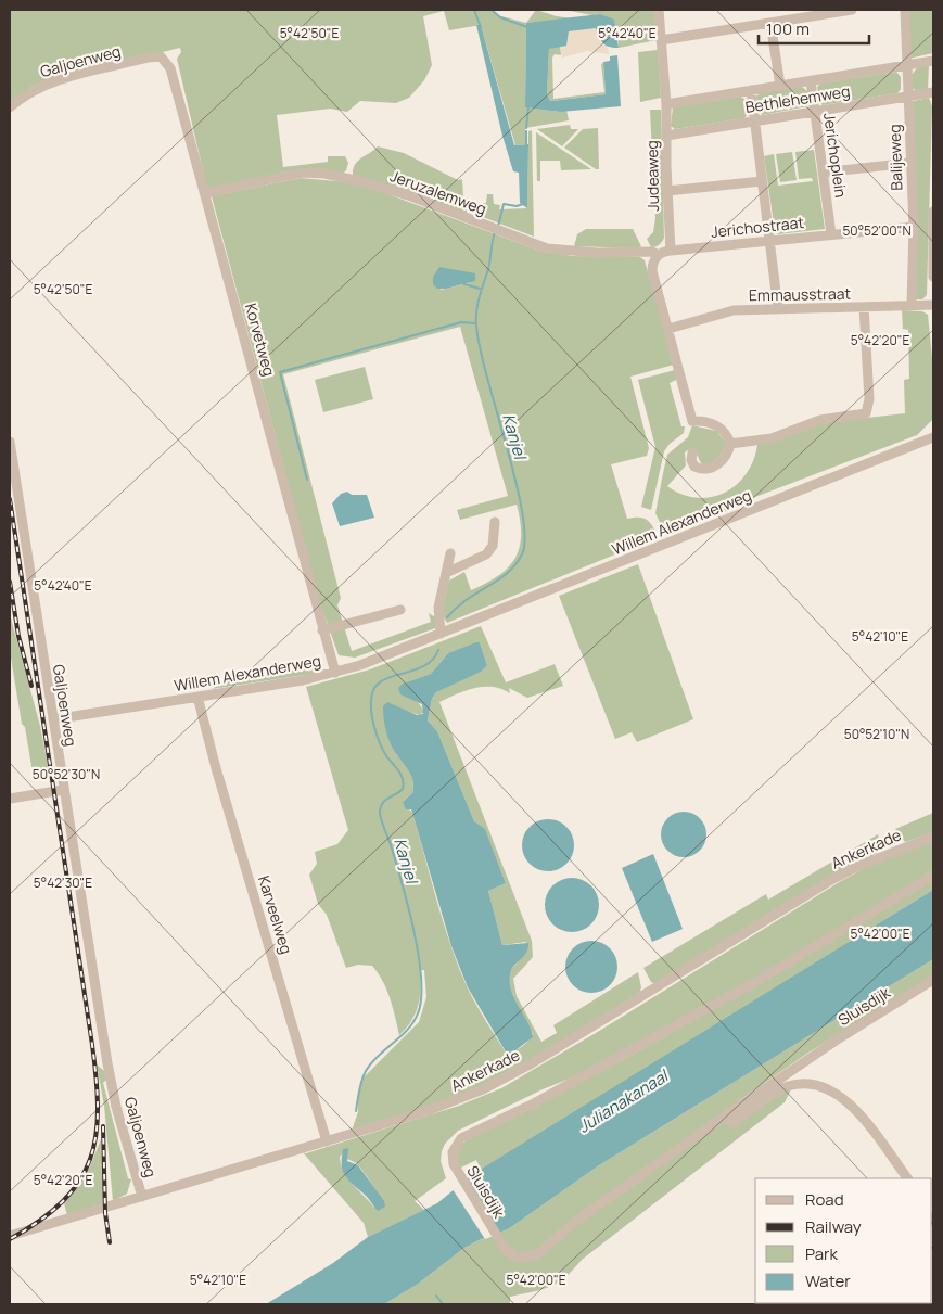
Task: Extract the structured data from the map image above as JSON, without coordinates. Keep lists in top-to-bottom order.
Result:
{
  "streets": {
    "street": [
      "Galjoenweg",
      "Bethlehemweg",
      "Jerichoplein",
      "Balijeweg",
      "Judeaweg",
      "Jeruzalemweg",
      "Jerichostraat",
      "Emmausstraat",
      "Korvetweg",
      "Willem Alexanderweg",
      "Ankerkade",
      "Karveelweg",
      "Sluisdijk"
    ]
  },
  "crossings": [
    ["Galjoenweg", "Korvetweg"],
    ["Galjoenweg", "Willem Alexanderweg"],
    ["Galjoenweg", "Ankerkade"],
    ["Bethlehemweg", "Jerichoplein"],
    ["Bethlehemweg", "Balijeweg"],
    ["Bethlehemweg", "Judeaweg"],
    ["Jerichoplein", "Jerichostraat"],
    ["Balijeweg", "Jerichostraat"],
    ["Balijeweg", "Emmausstraat"],
    ["Judeaweg", "Jerichostraat"],
    ["Jeruzalemweg", "Korvetweg"],
    ["Korvetweg", "Willem Alexanderweg"],
    ["Willem Alexanderweg", "Karveelweg"],
    ["Ankerkade", "Karveelweg"]
  ],
  "water": ["Kanjel", "Julianakanaal"],
  "legend": [
    "Road",
    "Railway",
    "Park",
    "Water"
  ],
  "scale_bar": "100 m",
  "coordinates": [
    "5°42'50\"E",
    "5°42'40\"E",
    "50°52'00\"N",
    "5°42'20\"E",
    "5°42'10\"E",
    "50°52'10\"N",
    "50°52'30\"N",
    "5°42'30\"E",
    "5°42'00\"E"
  ]
}
